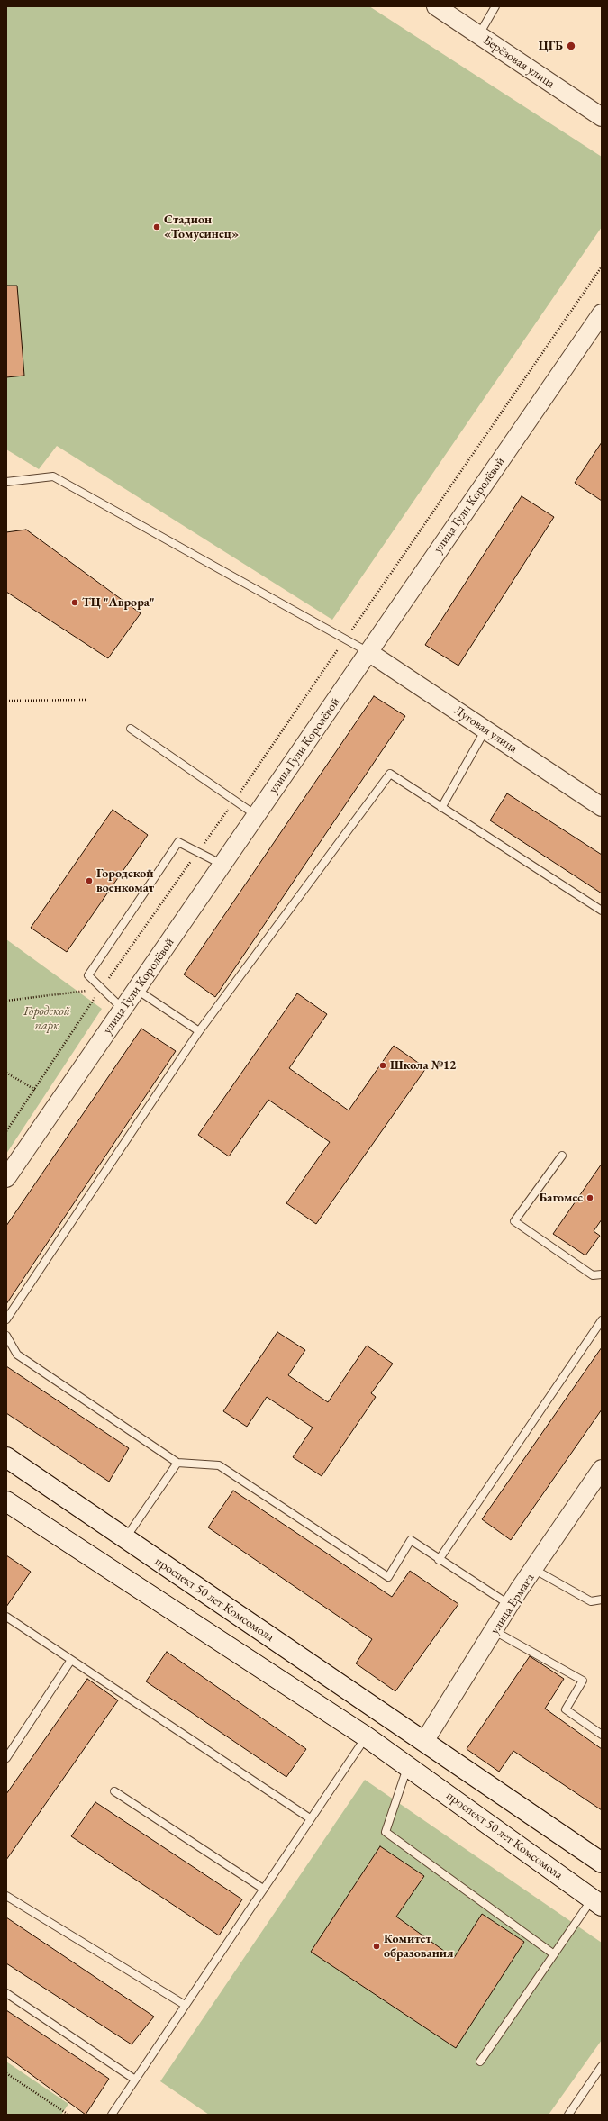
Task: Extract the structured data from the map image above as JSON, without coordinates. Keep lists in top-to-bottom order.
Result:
{
  "streets": {
    "main road": ["проспект 50 лет Комсомола"],
    "street": [
      "Берёзовая улица",
      "улица Гули Королёвой",
      "Луговая улица",
      "улица Ермака"
    ]
  },
  "crossings": [
    ["улица Гули Королёвой", "Луговая улица"],
    ["проспект 50 лет Комсомола", "улица Ермака"]
  ],
  "parks": ["Городской парк"],
  "places": [
    "ЦГБ",
    "Стадион «Томусинец»",
    "ТЦ \"Аврора\"",
    "Городской военкомат",
    "Школа №12",
    "Багомес",
    "Комитет образования"
  ]
}
